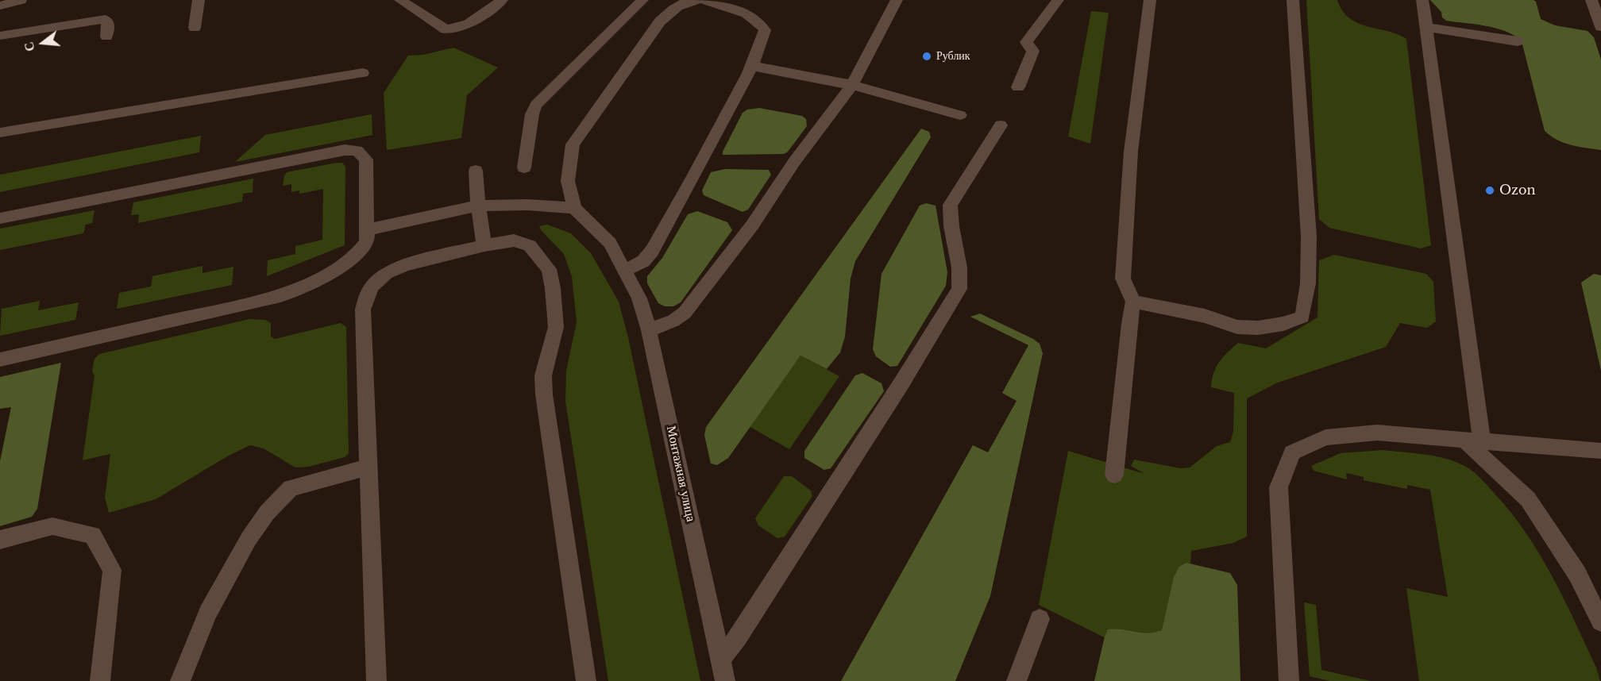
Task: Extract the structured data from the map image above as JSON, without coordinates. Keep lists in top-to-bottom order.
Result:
{
  "streets": {
    "lane": ["Монтажная улица"]
  },
  "places": ["Рублик", "Ozon"],
  "north": "left"
}
